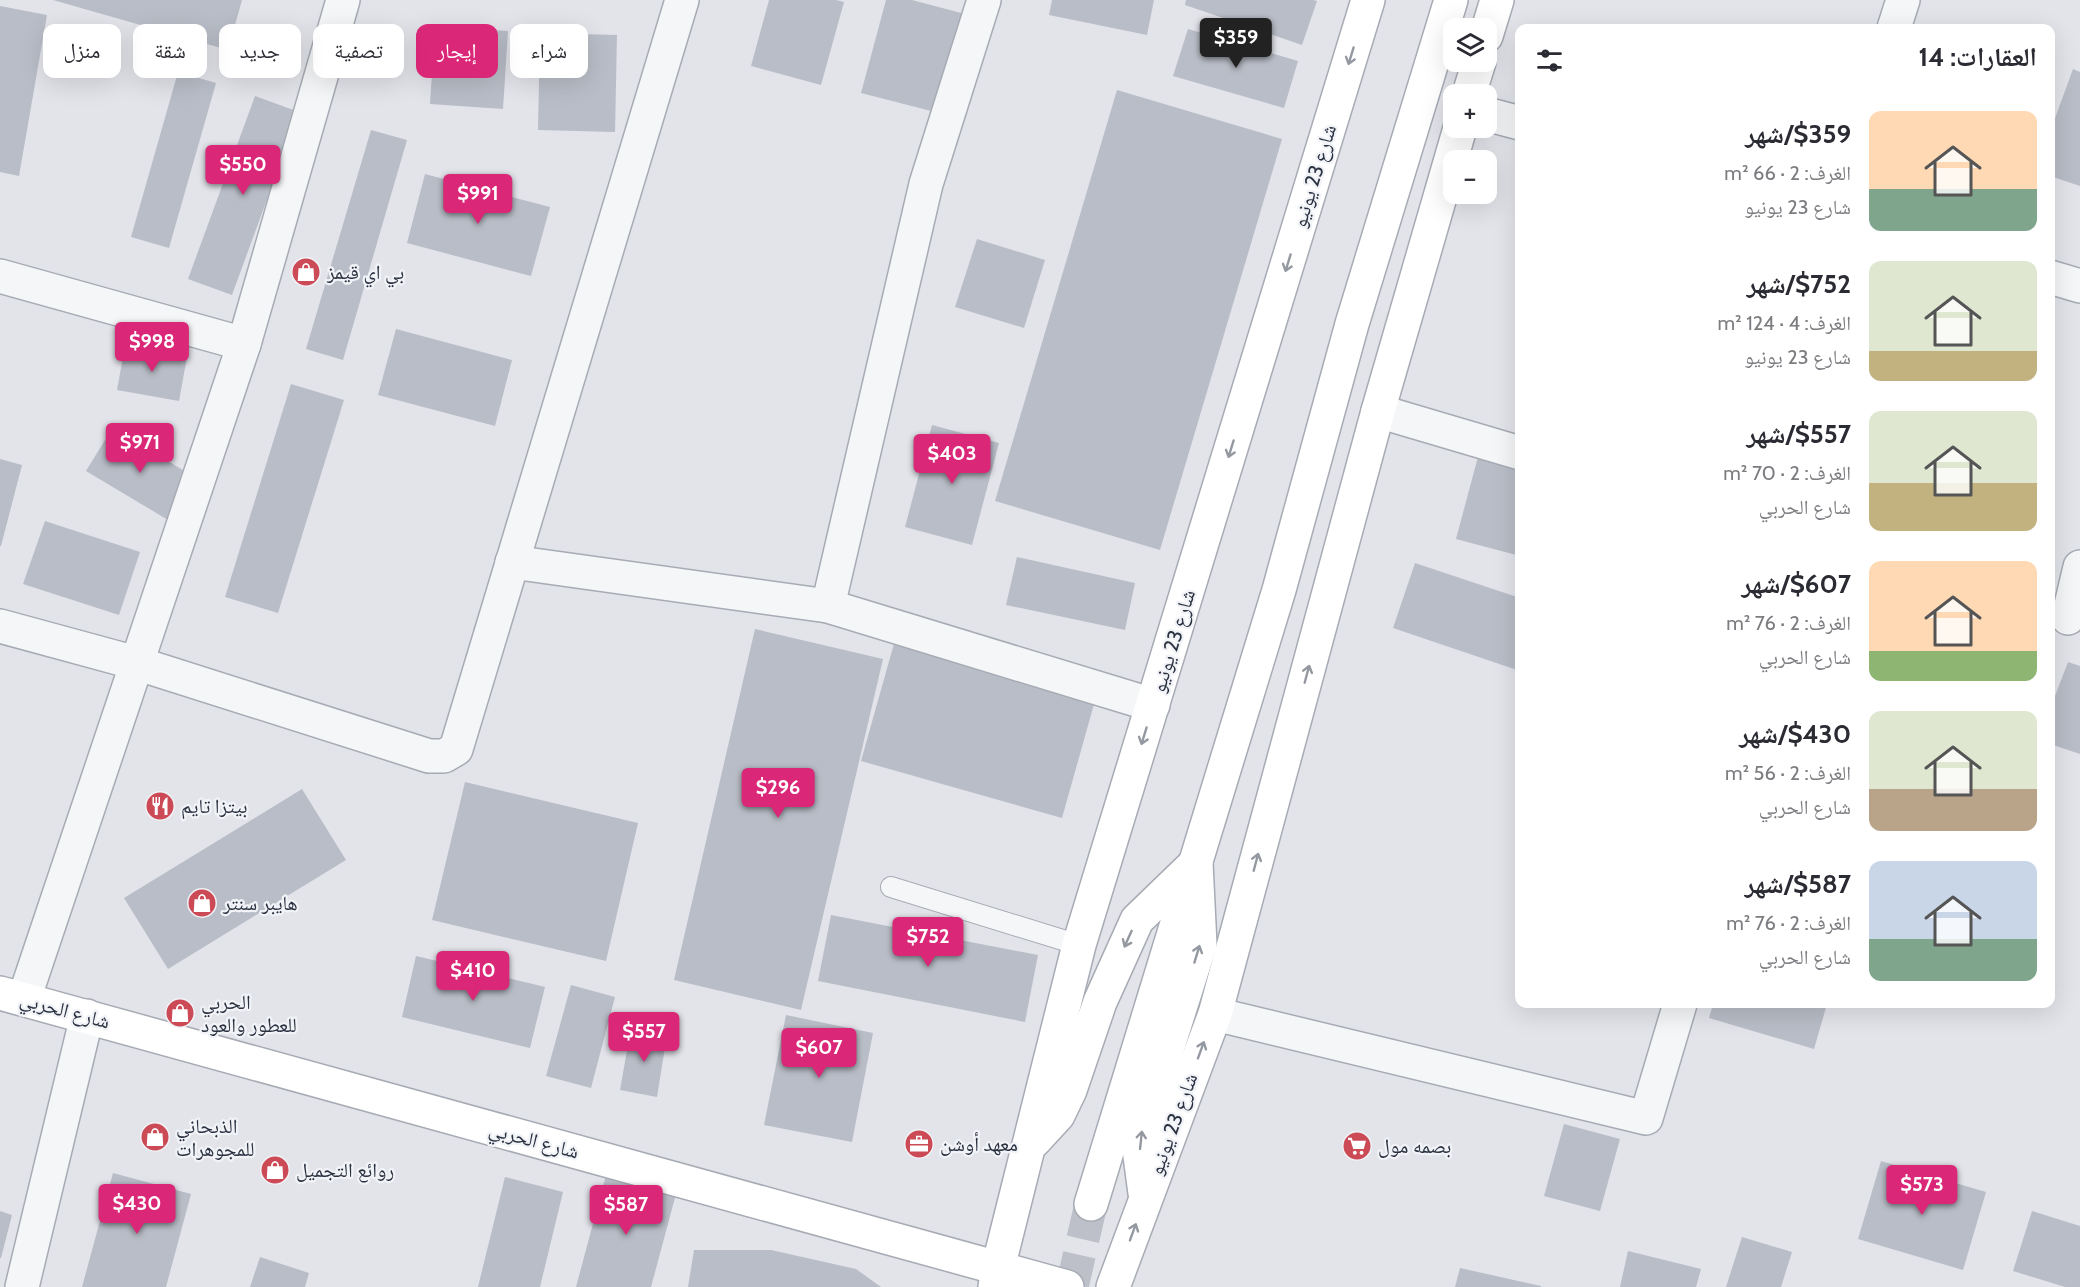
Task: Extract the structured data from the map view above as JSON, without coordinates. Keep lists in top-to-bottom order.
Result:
{
  "streets": {
    "street": ["شارع 23 يونيو", "شارع الحربي"]
  },
  "crossings": [
    ["شارع 23 يونيو", "شارع الحربي"]
  ],
  "places": {
    "shop": [
      "بي اي قيمز",
      "هايبر سنتر",
      "الحربي للعطور والعود",
      "الذبحاني للمجوهرات",
      "روائع التجميل"
    ],
    "restaurant": ["بيتزا تايم"],
    "office": ["معهد أوشن"],
    "supermarket": ["بصمه مول"]
  },
  "page": {
    "map_buttons": ["+", "−"],
    "price": [
      "$359",
      "$550",
      "$991",
      "$998",
      "$971",
      "$403",
      "$296",
      "$752",
      "$410",
      "$557",
      "$607",
      "$573",
      "$430",
      "$587"
    ],
    "chip": [
      "شراء",
      "إيجار",
      "تصفية",
      "جديد",
      "شقة",
      "منزل"
    ],
    "heading": "العقارات: 14",
    "list": [
      {
        "name": "$359/شهر",
        "note": "الغرف: 2 · 66 m² · شارع 23 يونيو"
      },
      {
        "name": "$752/شهر",
        "note": "الغرف: 4 · 124 m² · شارع 23 يونيو"
      },
      {
        "name": "$557/شهر",
        "note": "الغرف: 2 · 70 m² · شارع الحربي"
      },
      {
        "name": "$607/شهر",
        "note": "الغرف: 2 · 76 m² · شارع الحربي"
      },
      {
        "name": "$430/شهر",
        "note": "الغرف: 2 · 56 m² · شارع الحربي"
      },
      {
        "name": "$587/شهر",
        "note": "الغرف: 2 · 76 m² · شارع الحربي"
      }
    ]
  }
}
